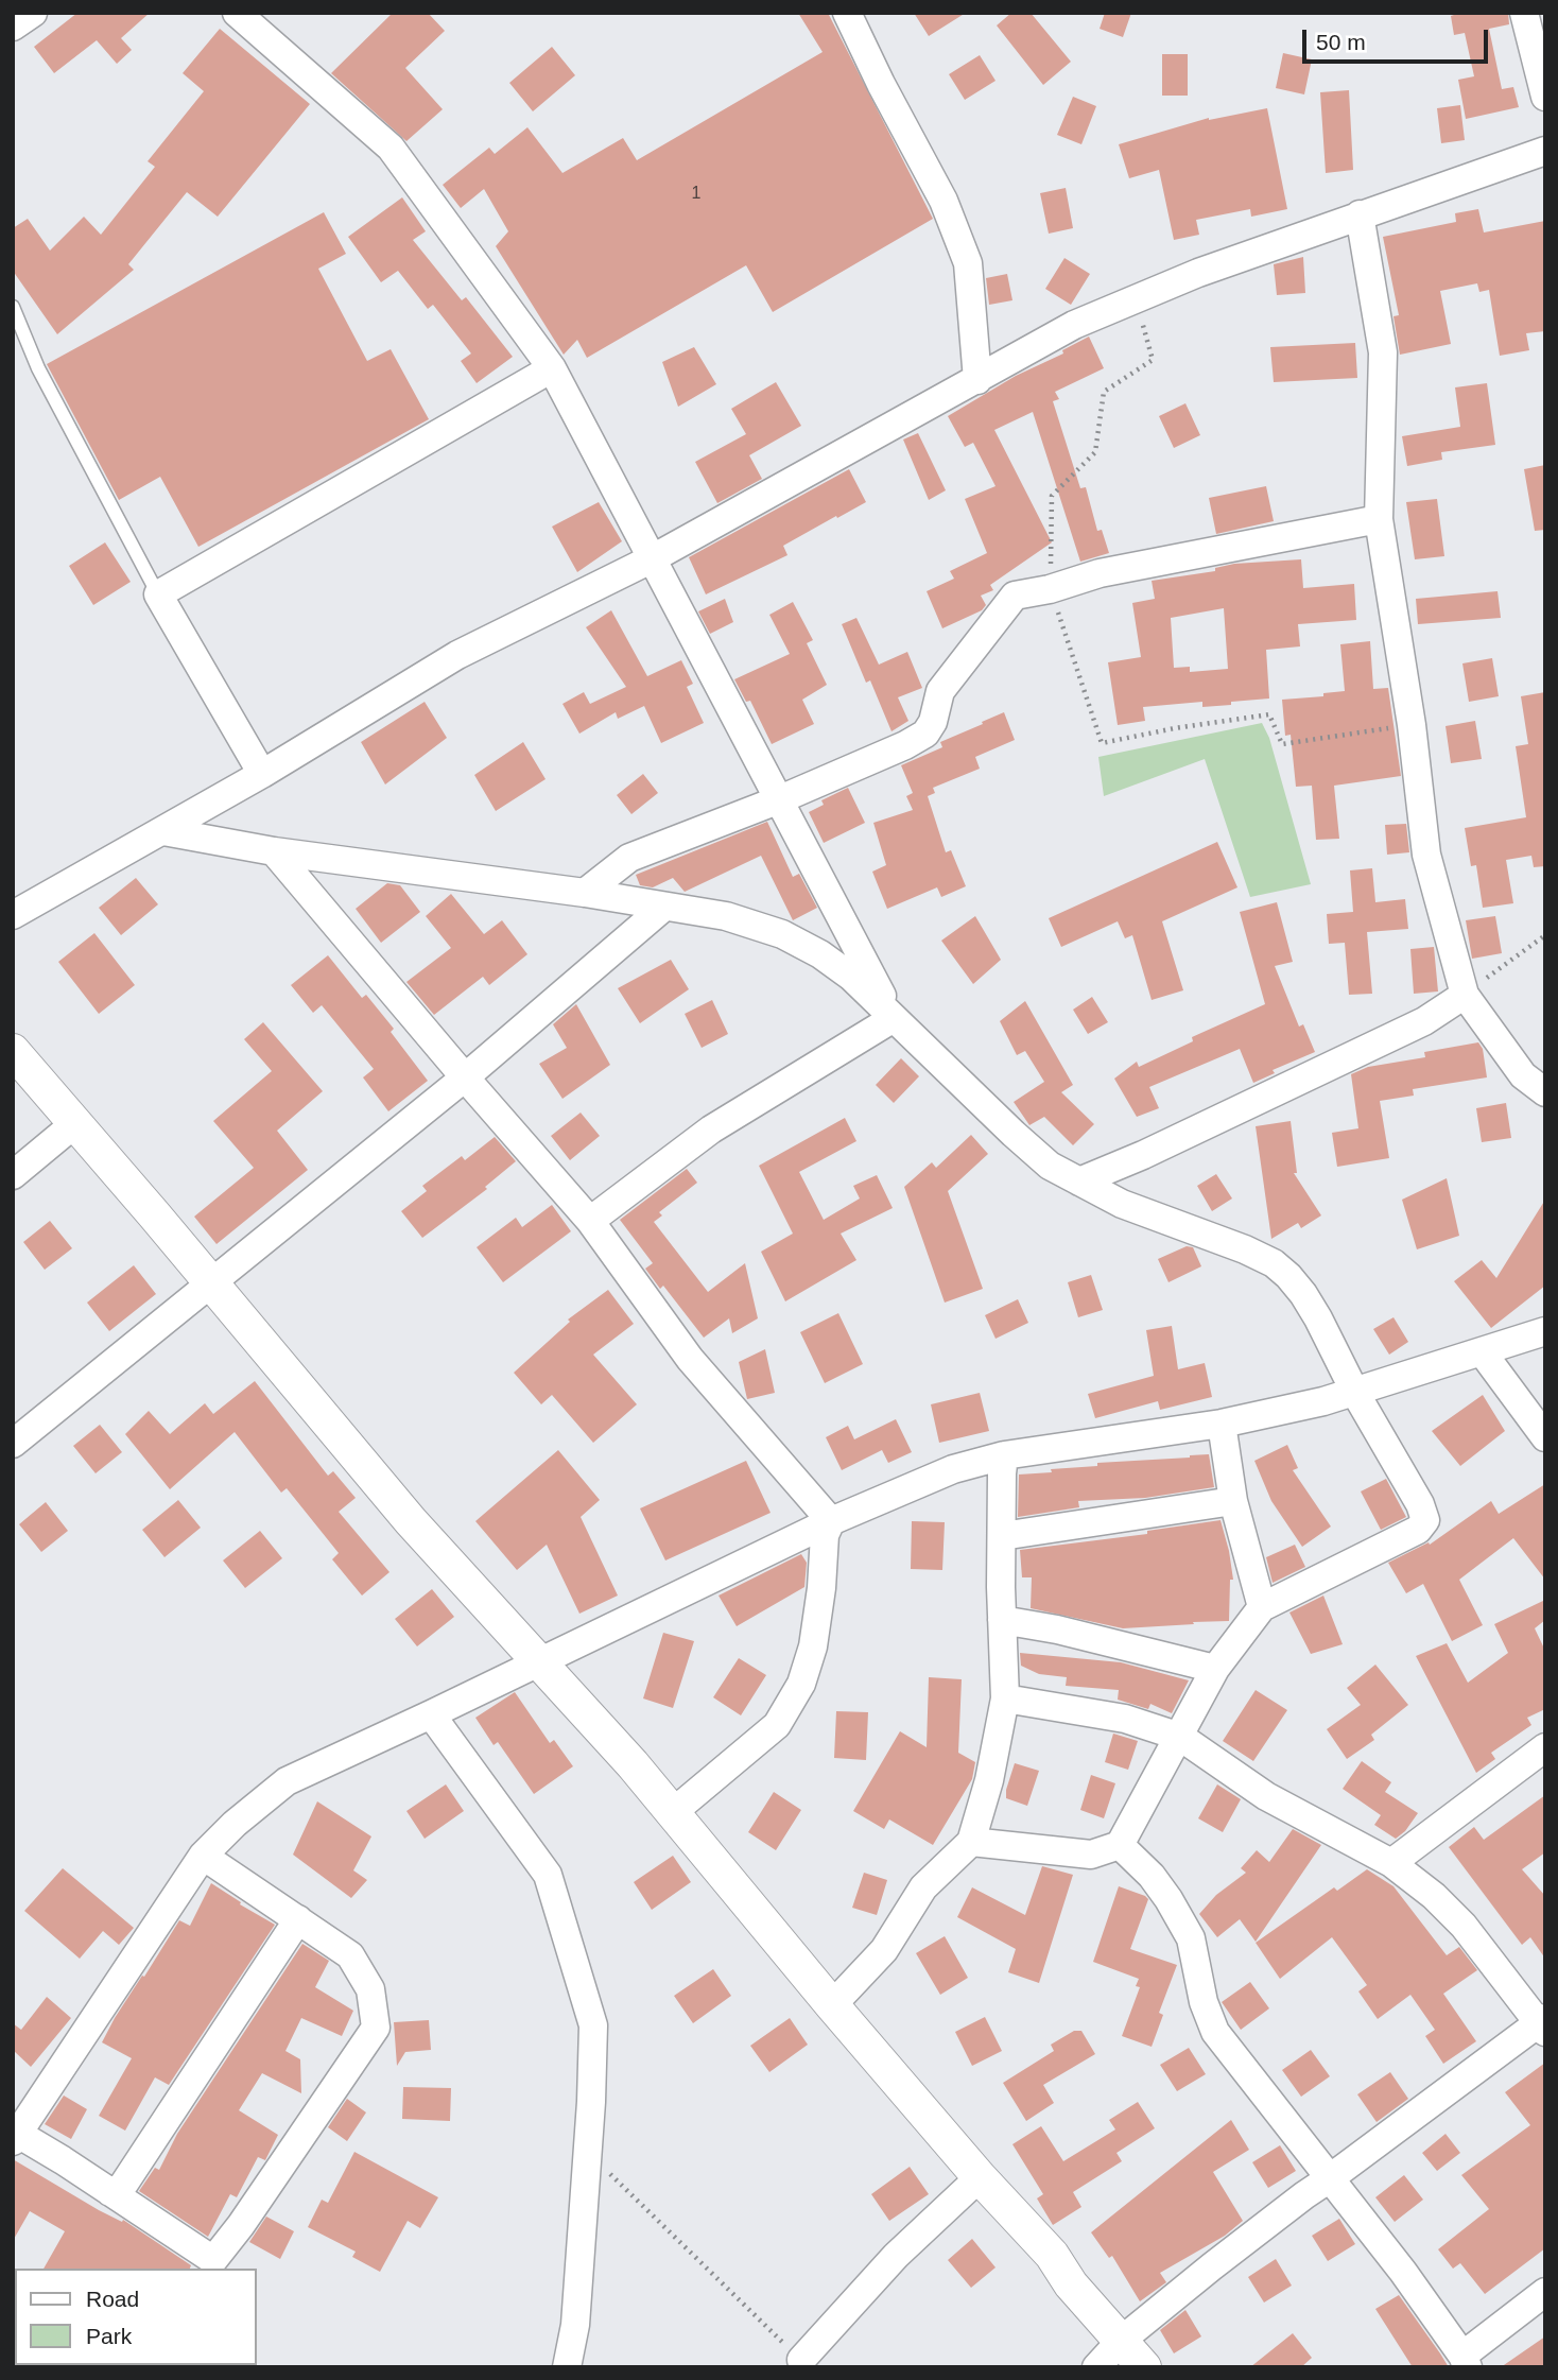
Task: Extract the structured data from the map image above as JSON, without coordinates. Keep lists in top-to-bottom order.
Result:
{
  "house_numbers": ["1"],
  "legend": ["Road", "Park"],
  "scale_bar": "50 m"
}
